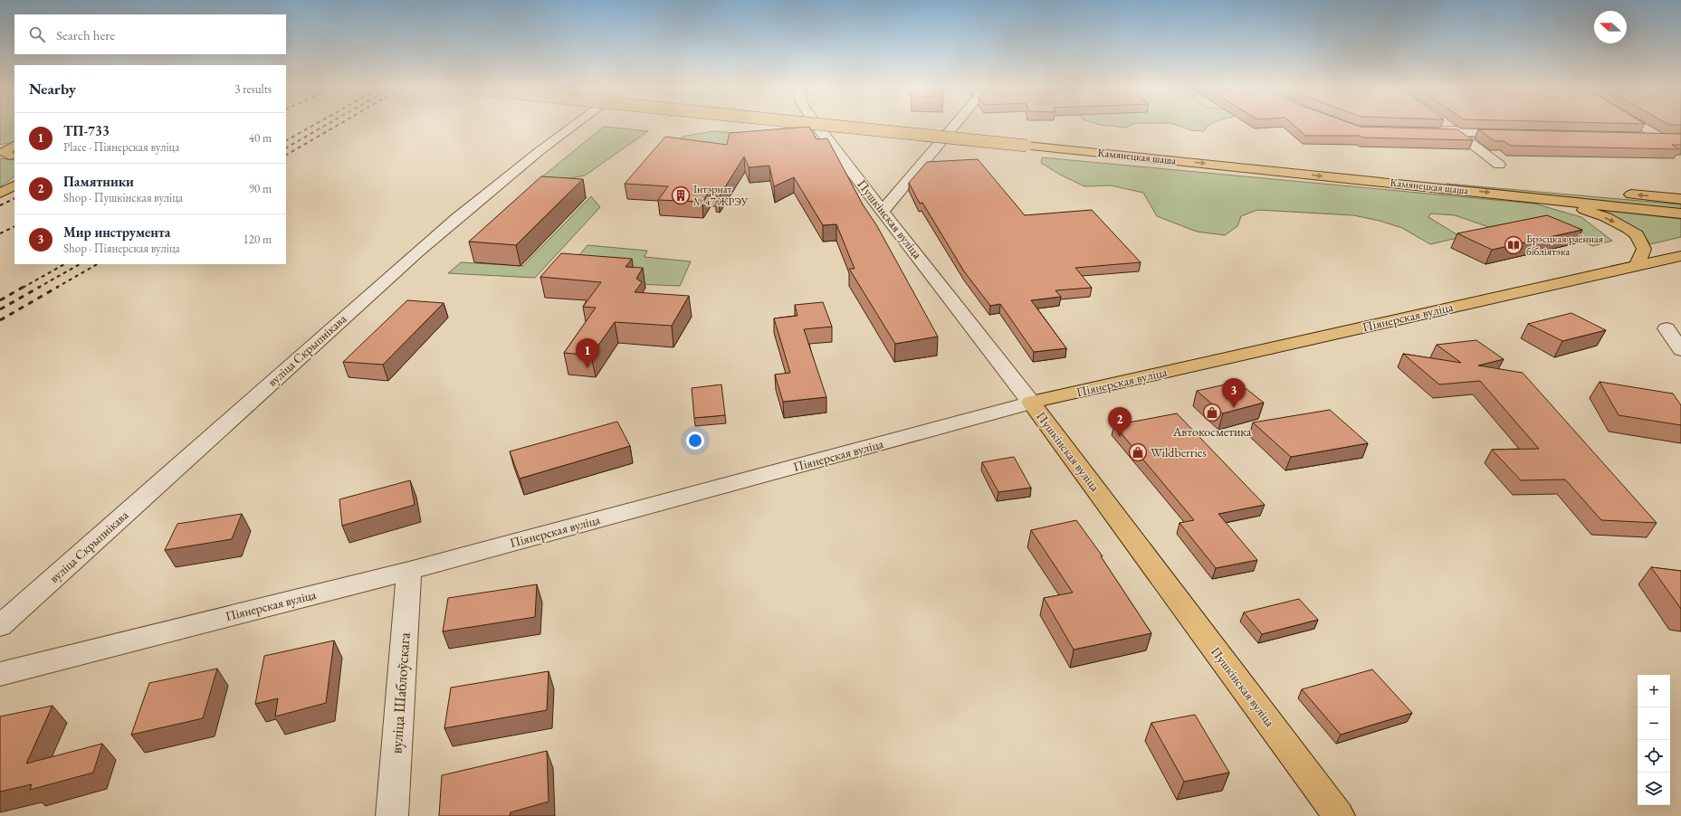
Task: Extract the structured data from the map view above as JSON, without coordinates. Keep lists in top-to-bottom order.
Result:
{
  "streets": {
    "main road": ["Камянецкая шаша", "Пушкінская вуліца", "Піянерская вуліца"],
    "street": ["вуліца Скрыпнікава", "вуліца Шаблоўскага"]
  },
  "crossings": [
    ["Пушкінская вуліца", "Піянерская вуліца"],
    ["Піянерская вуліца", "вуліца Шаблоўскага"]
  ],
  "places": {
    "building": ["Інтэрнат № 47 ЖРЭУ"],
    "library": ["Брэсцкая раённая бібліятэка"],
    "shop": ["Автокосметика", "Wildberries"]
  },
  "north": "left",
  "page": {
    "search": "Search here",
    "heading": ["Nearby", "3 results"],
    "list": [
      {
        "mark": "1",
        "name": "ТП-733",
        "note": "Place · Піянерская вуліца",
        "value": "40 m"
      },
      {
        "mark": "2",
        "name": "Памятники",
        "note": "Shop · Пушкінская вуліца",
        "value": "90 m"
      },
      {
        "mark": "3",
        "name": "Мир инструмента",
        "note": "Shop · Піянерская вуліца",
        "value": "120 m"
      }
    ],
    "pins": ["1", "3", "2"],
    "map_buttons": ["+", "−"]
  }
}
